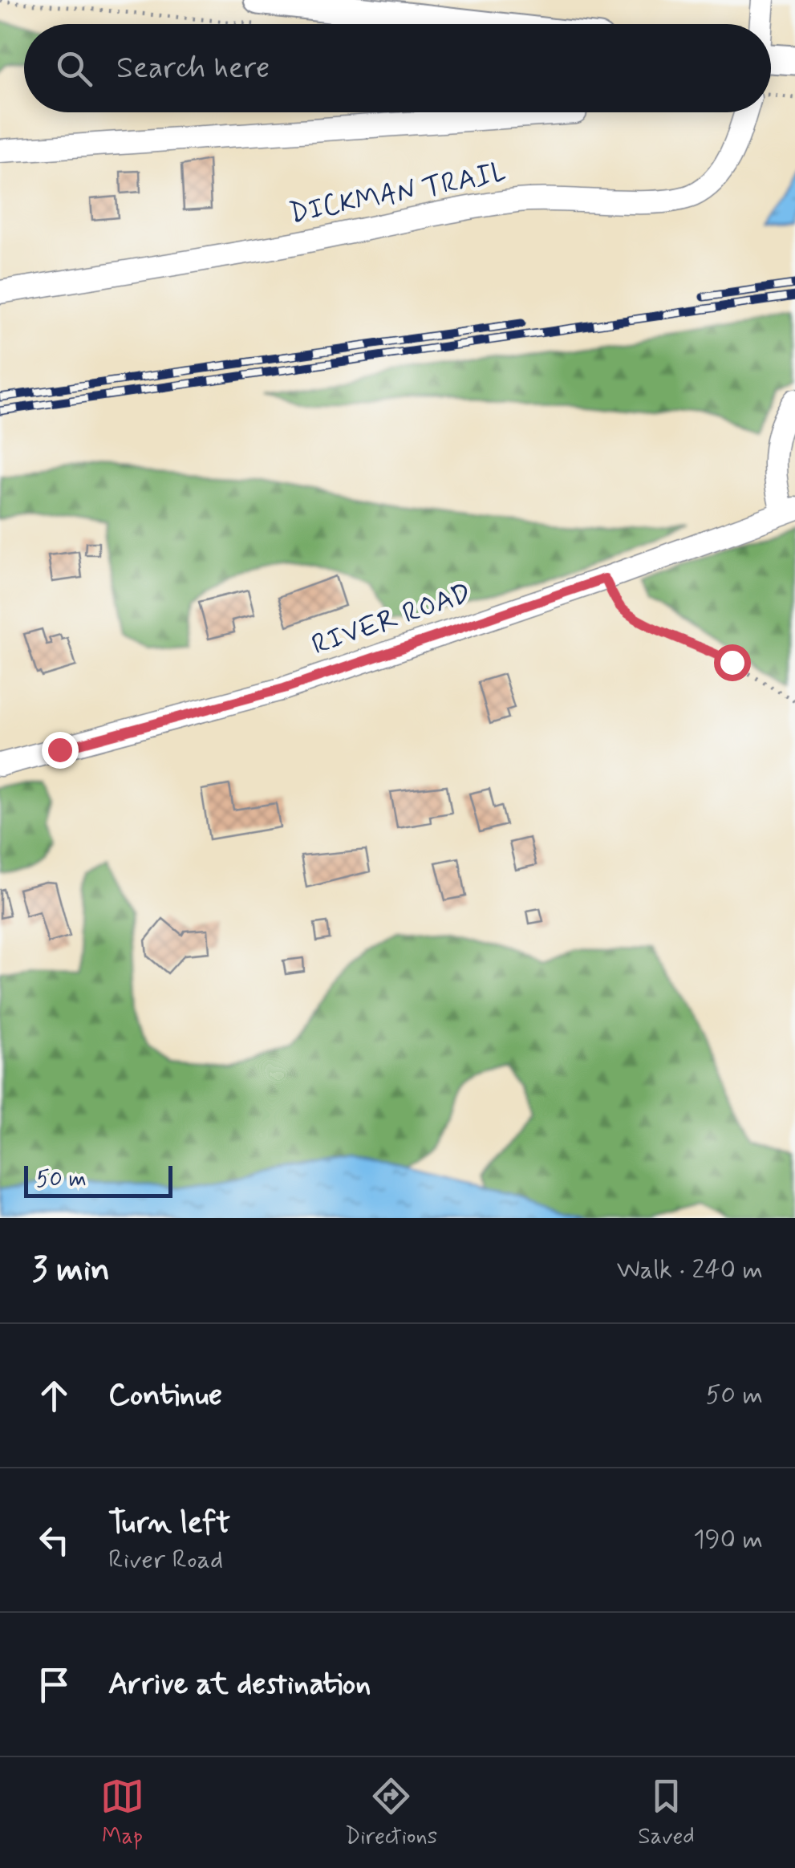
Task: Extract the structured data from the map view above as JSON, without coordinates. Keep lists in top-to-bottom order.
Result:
{
  "streets": {
    "street": ["DICKMAN TRAIL", "RIVER ROAD"]
  },
  "scale_bar": "50 m",
  "page": {
    "search": "Search here",
    "scale": "50 m",
    "heading": ["3 min", "Walk · 240 m"],
    "list": [
      ["Continue", "50 m"],
      ["Turn left", "River Road", "190 m"],
      "Arrive at destination"
    ],
    "nav": ["Map", "Directions", "Saved"]
  }
}
